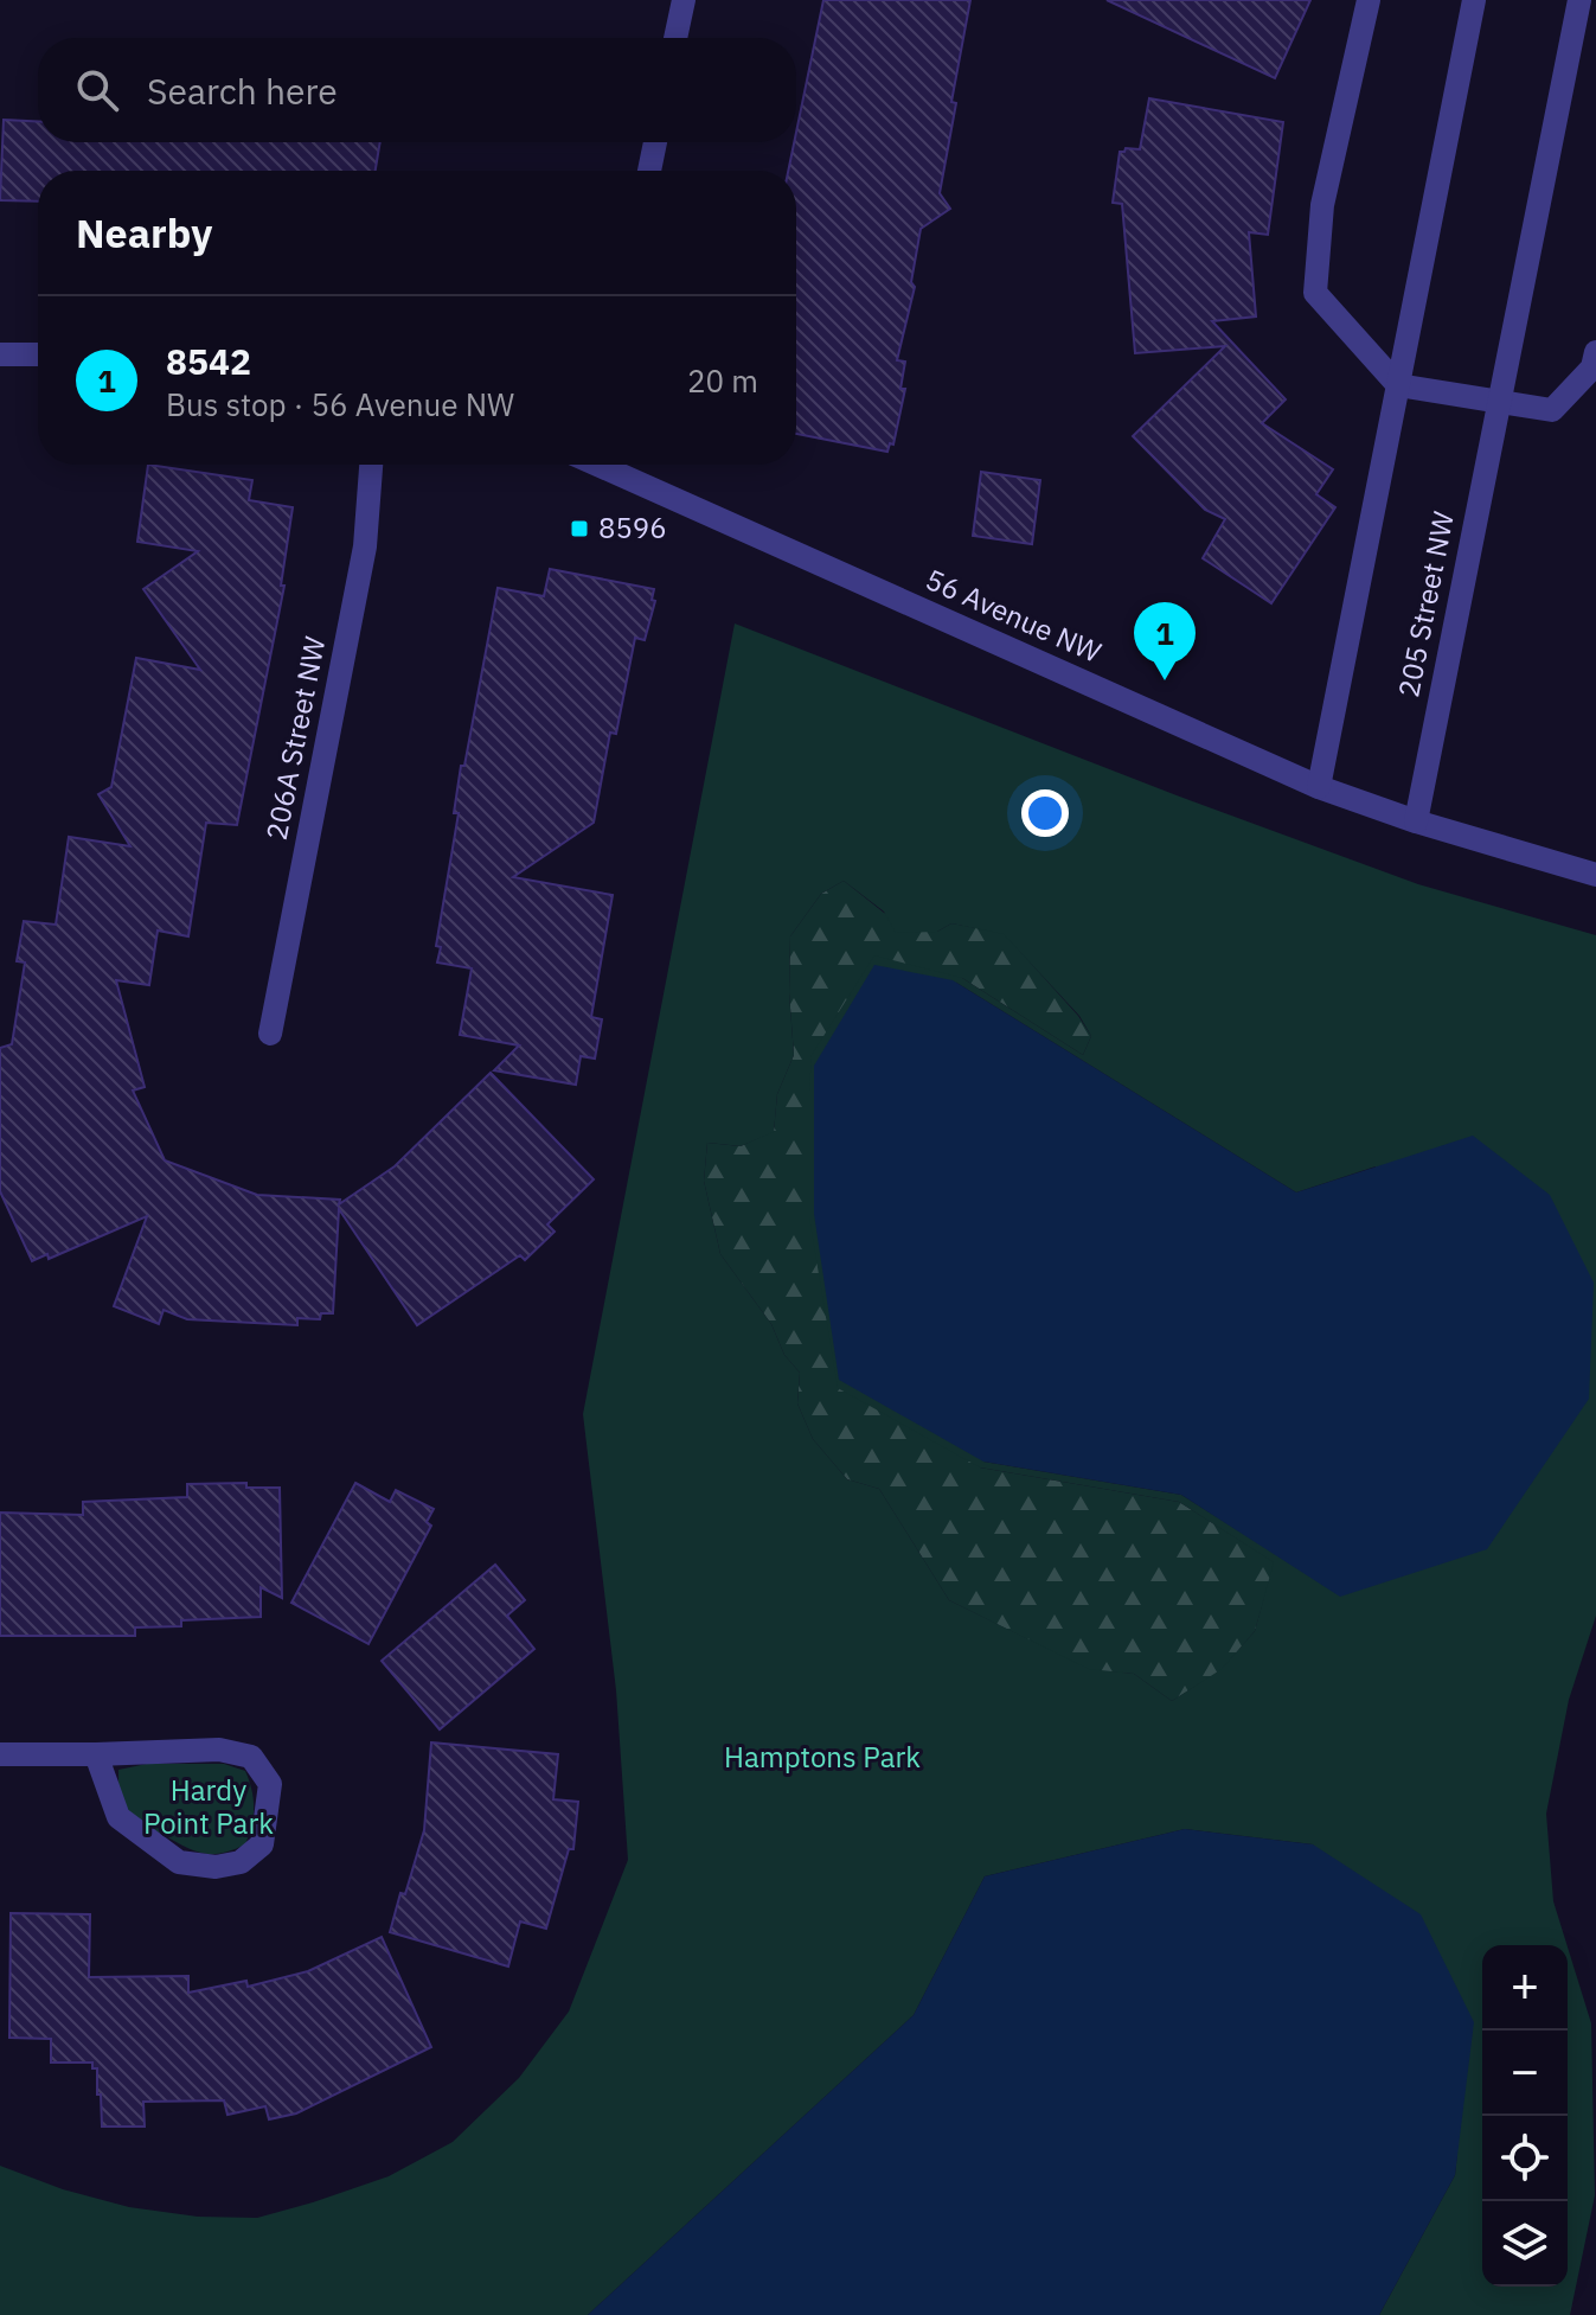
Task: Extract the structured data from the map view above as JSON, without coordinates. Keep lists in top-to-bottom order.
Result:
{
  "streets": {
    "street": ["205 Street NW", "56 Avenue NW", "206A Street NW"]
  },
  "crossings": [
    ["205 Street NW", "56 Avenue NW"]
  ],
  "parks": ["Hamptons Park", "Hardy Point Park"],
  "places": {
    "transit": ["8596"]
  },
  "page": {
    "search": "Search here",
    "heading": "Nearby",
    "list": [
      {
        "mark": "1",
        "name": "8542",
        "note": "Bus stop · 56 Avenue NW",
        "value": "20 m"
      }
    ],
    "pins": "1",
    "map_buttons": ["+", "−"]
  }
}
